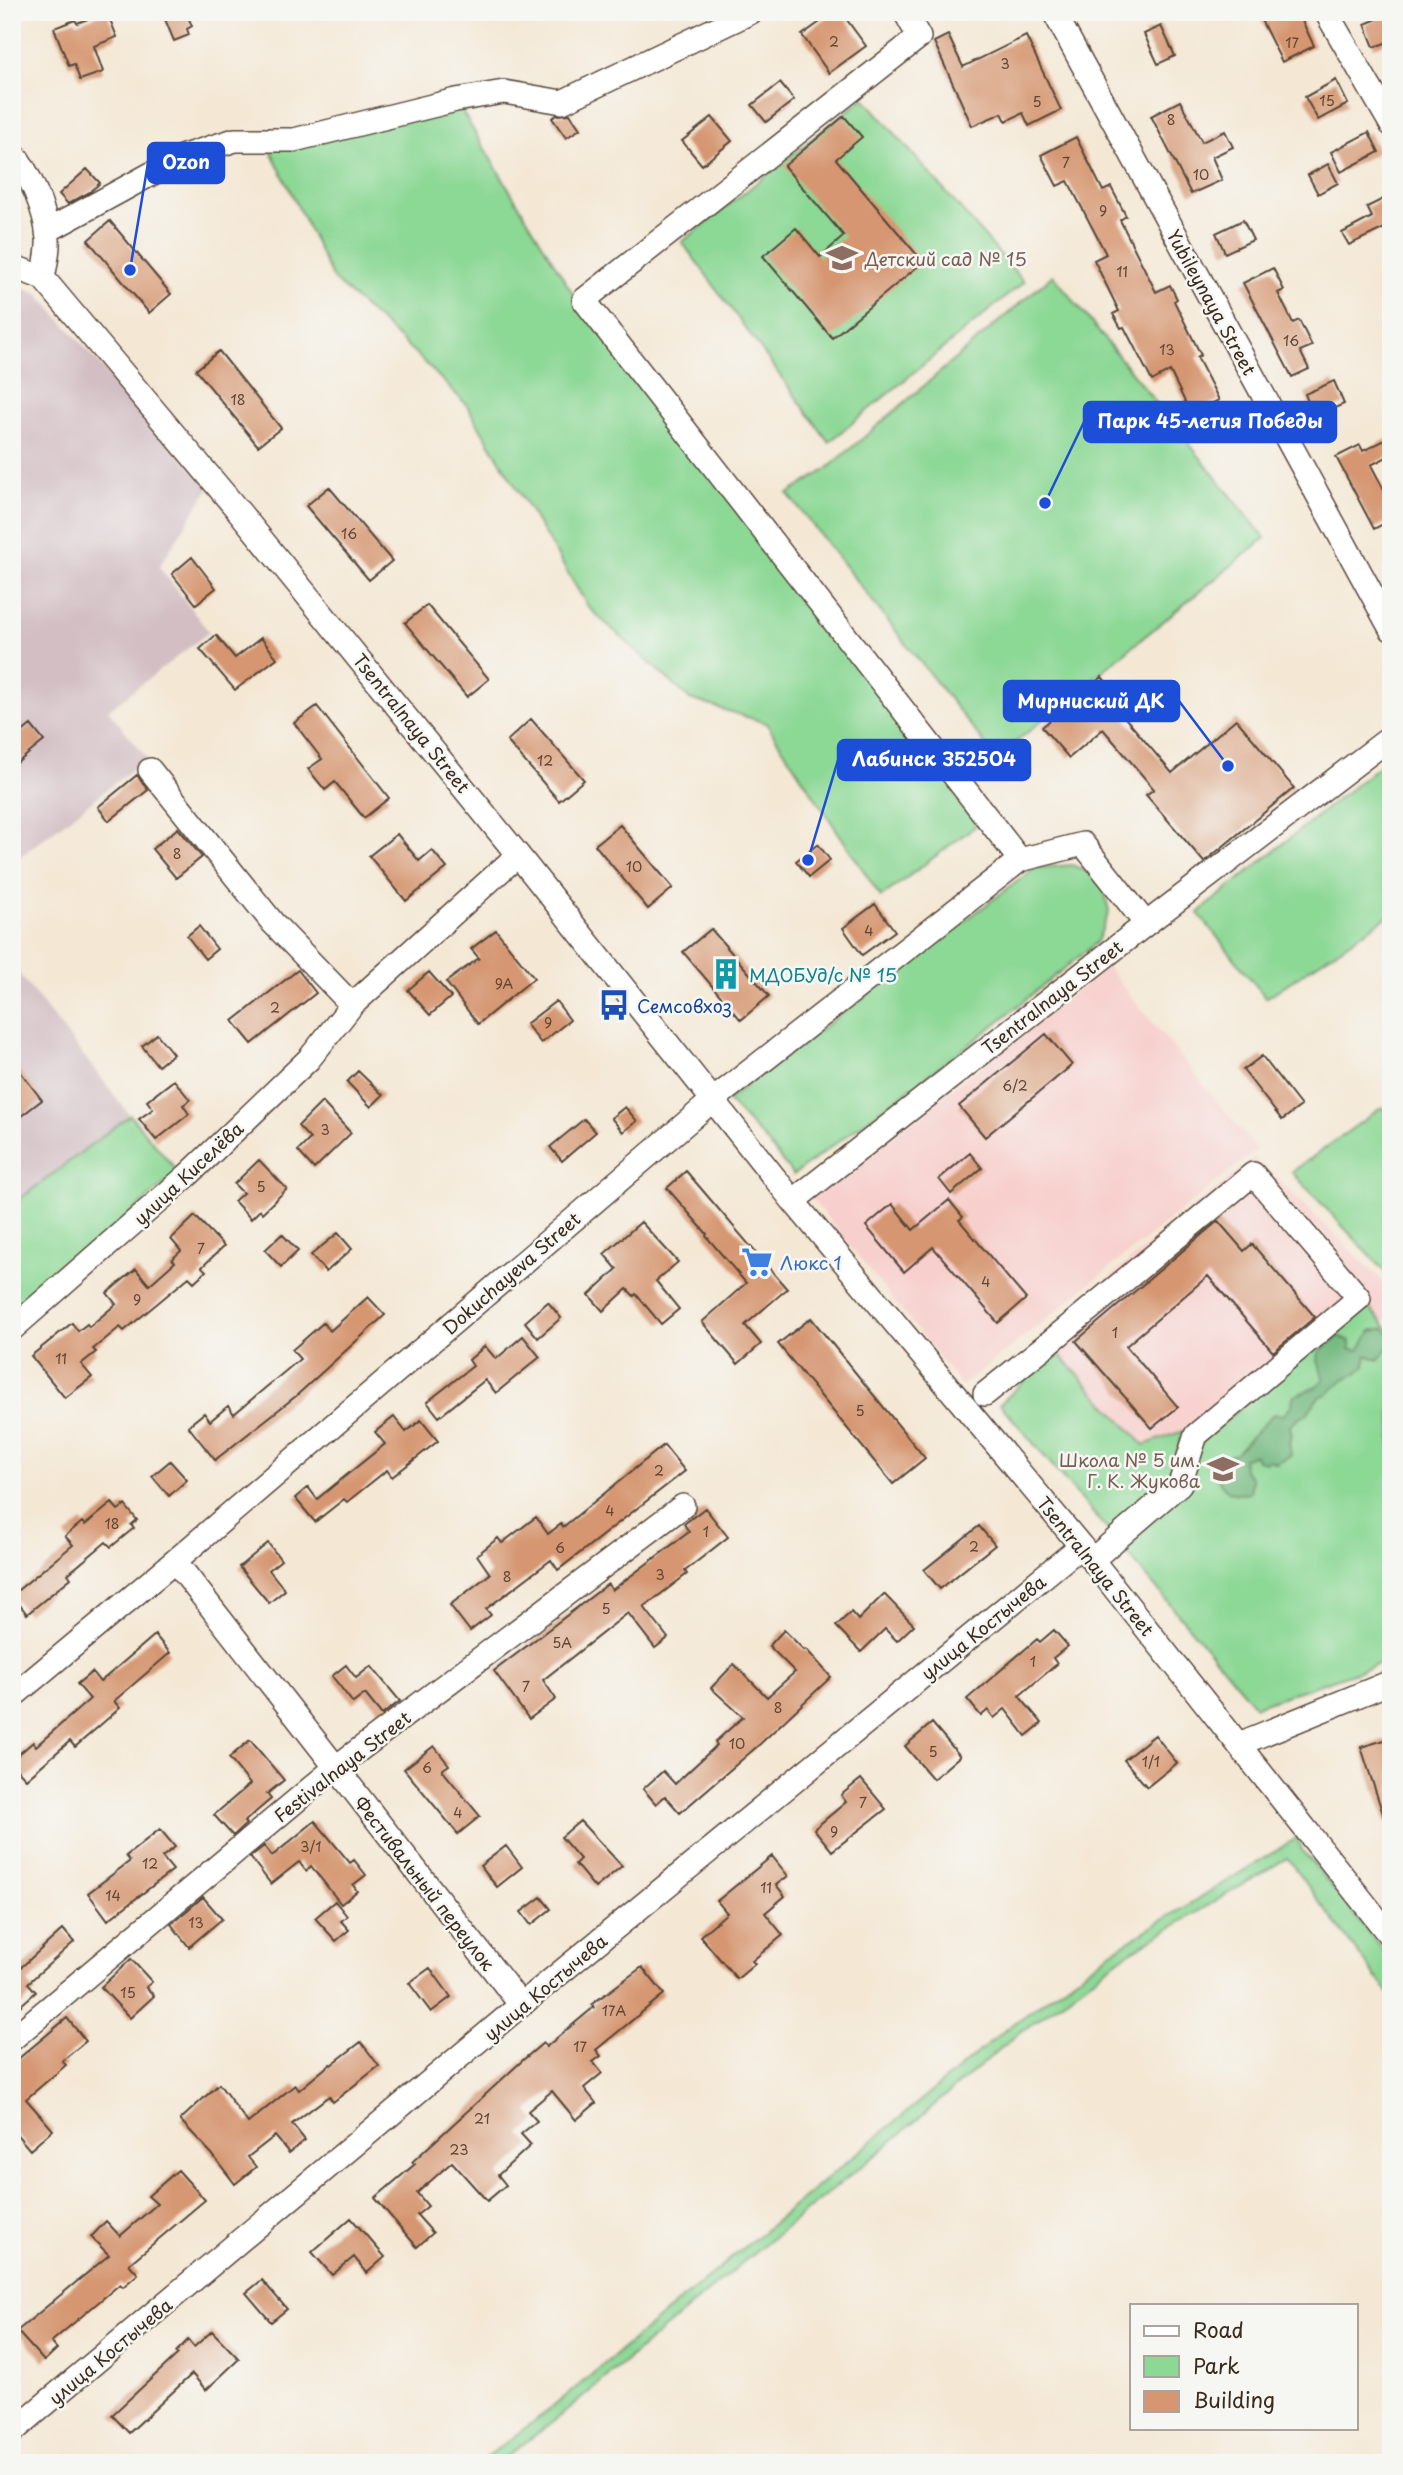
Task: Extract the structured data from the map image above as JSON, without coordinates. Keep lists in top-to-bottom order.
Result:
{
  "streets": {
    "street": [
      "Yubileynaya Street",
      "Tsentralnaya Street",
      "улица Киселёва",
      "Dokuchayeva Street",
      "улица Костычева",
      "Festivalnaya Street",
      "Фестивальный переулок"
    ]
  },
  "crossings": [
    ["Tsentralnaya Street", "улица Киселёва"],
    ["Tsentralnaya Street", "Dokuchayeva Street"],
    ["Tsentralnaya Street", "улица Костычева"],
    ["Dokuchayeva Street", "Фестивальный переулок"],
    ["улица Костычева", "Фестивальный переулок"],
    ["Festivalnaya Street", "Фестивальный переулок"]
  ],
  "places": {
    "school or university": ["Детский сад № 15", "Школа № 5 им. Г. К. Жукова"],
    "other": [
      "Ozon",
      "Парк 45-летия Победы",
      "Мирниский ДК",
      "Лабинск 352504"
    ],
    "building": ["МДОБУд/с № 15"],
    "bus stop": ["Семсовхоз"],
    "supermarket": ["Люкс 1"]
  },
  "house_numbers": [
    "2",
    "17",
    "3",
    "15",
    "5",
    "8",
    "7",
    "10",
    "9",
    "11",
    "16",
    "13",
    "18",
    "16",
    "12",
    "8",
    "10",
    "4",
    "9А",
    "2",
    "9",
    "6/2",
    "3",
    "5",
    "7",
    "4",
    "9",
    "1",
    "11",
    "5",
    "2",
    "4",
    "18",
    "1",
    "2",
    "6",
    "3",
    "8",
    "5",
    "5А",
    "1",
    "7",
    "8",
    "10",
    "5",
    "1/1",
    "6",
    "7",
    "4",
    "9",
    "3/1",
    "12",
    "11",
    "14",
    "13",
    "15",
    "17А",
    "17",
    "21",
    "23"
  ],
  "legend": ["Road", "Park", "Building"]
}
